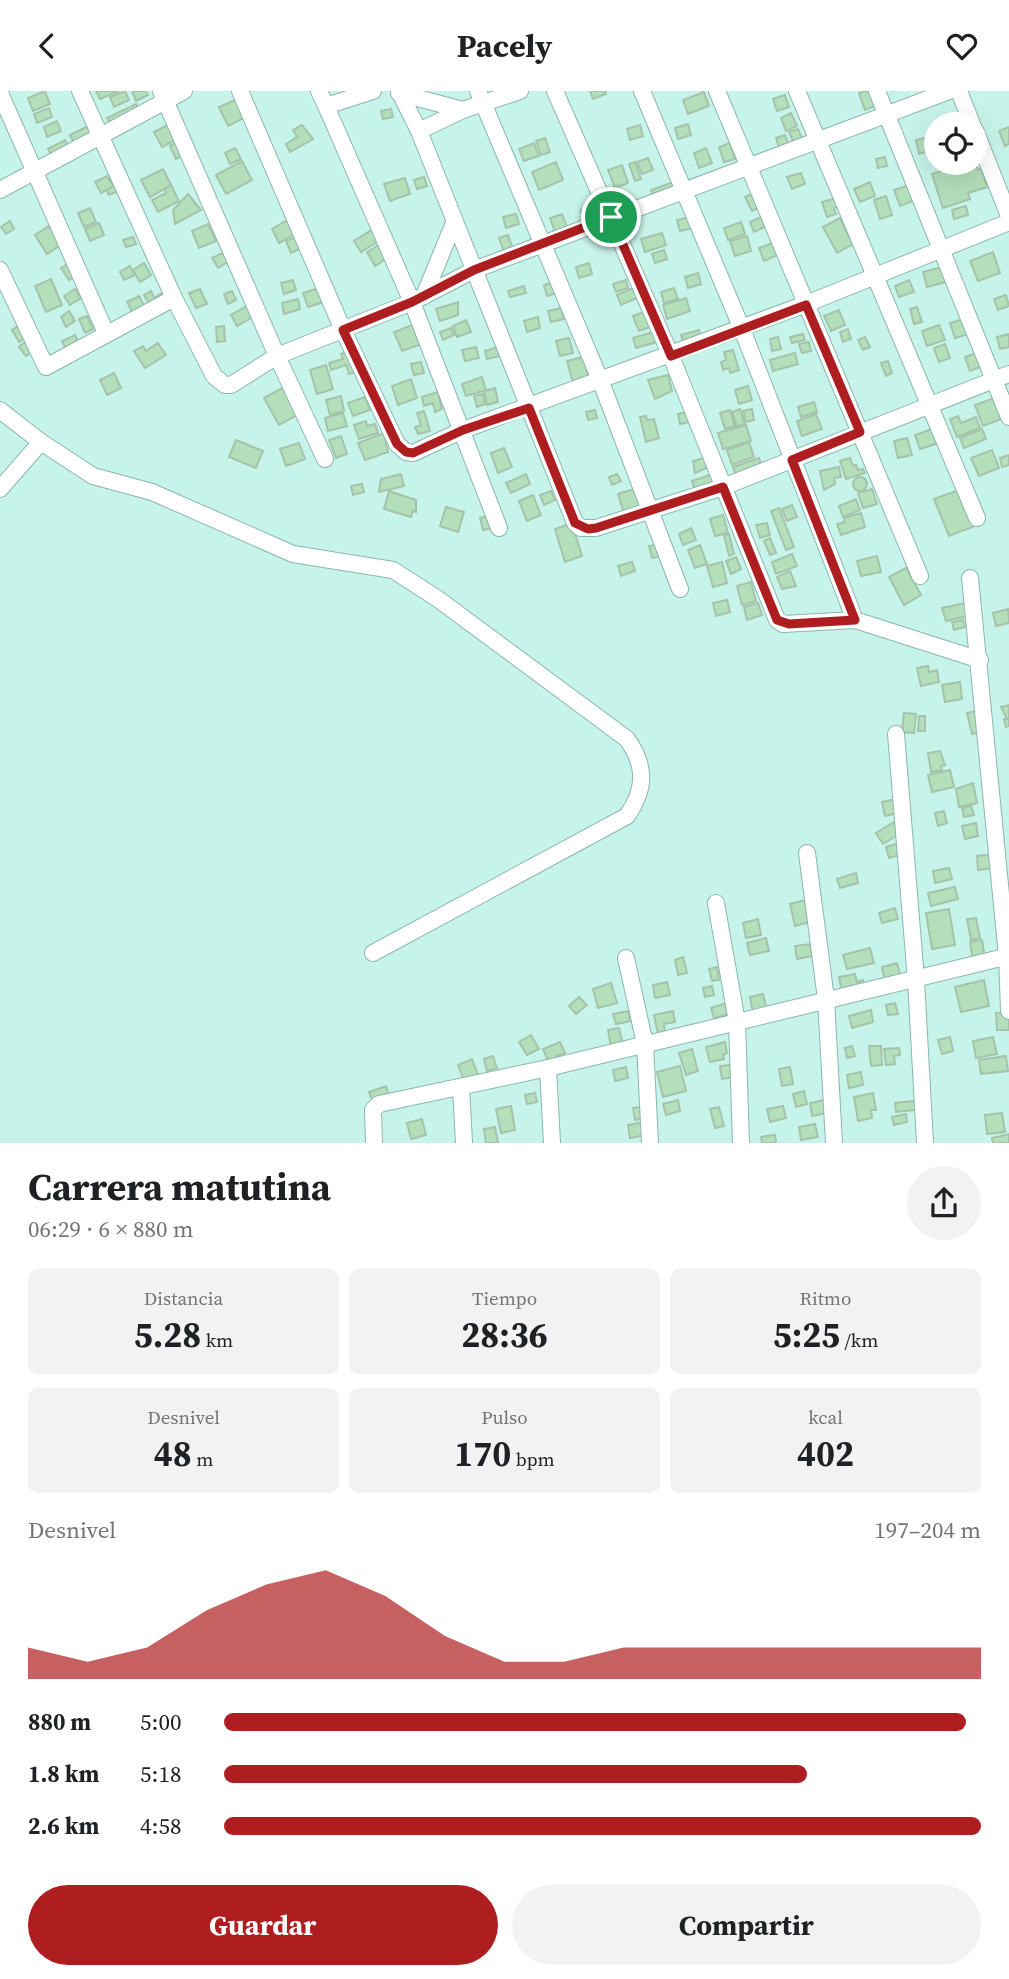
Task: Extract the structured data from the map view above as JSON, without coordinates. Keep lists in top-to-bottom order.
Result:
{
  "page": {
    "header": "Pacely",
    "heading": ["Carrera matutina", "06:29 · 6 × 880 m"],
    "stats": [
      ["Distancia", "5.28 km"],
      ["Tiempo", "28:36"],
      ["Ritmo", "5:25 /km"],
      ["Desnivel", "48 m"],
      ["Pulso", "170 bpm"],
      ["kcal", "402"]
    ],
    "chart": ["Desnivel", "197–204 m"],
    "list": [
      {
        "name": "880 m",
        "note": "5:00"
      },
      {
        "name": "1.8 km",
        "note": "5:18"
      },
      {
        "name": "2.6 km",
        "note": "4:58"
      }
    ],
    "buttons": ["Guardar", "Compartir"]
  }
}
